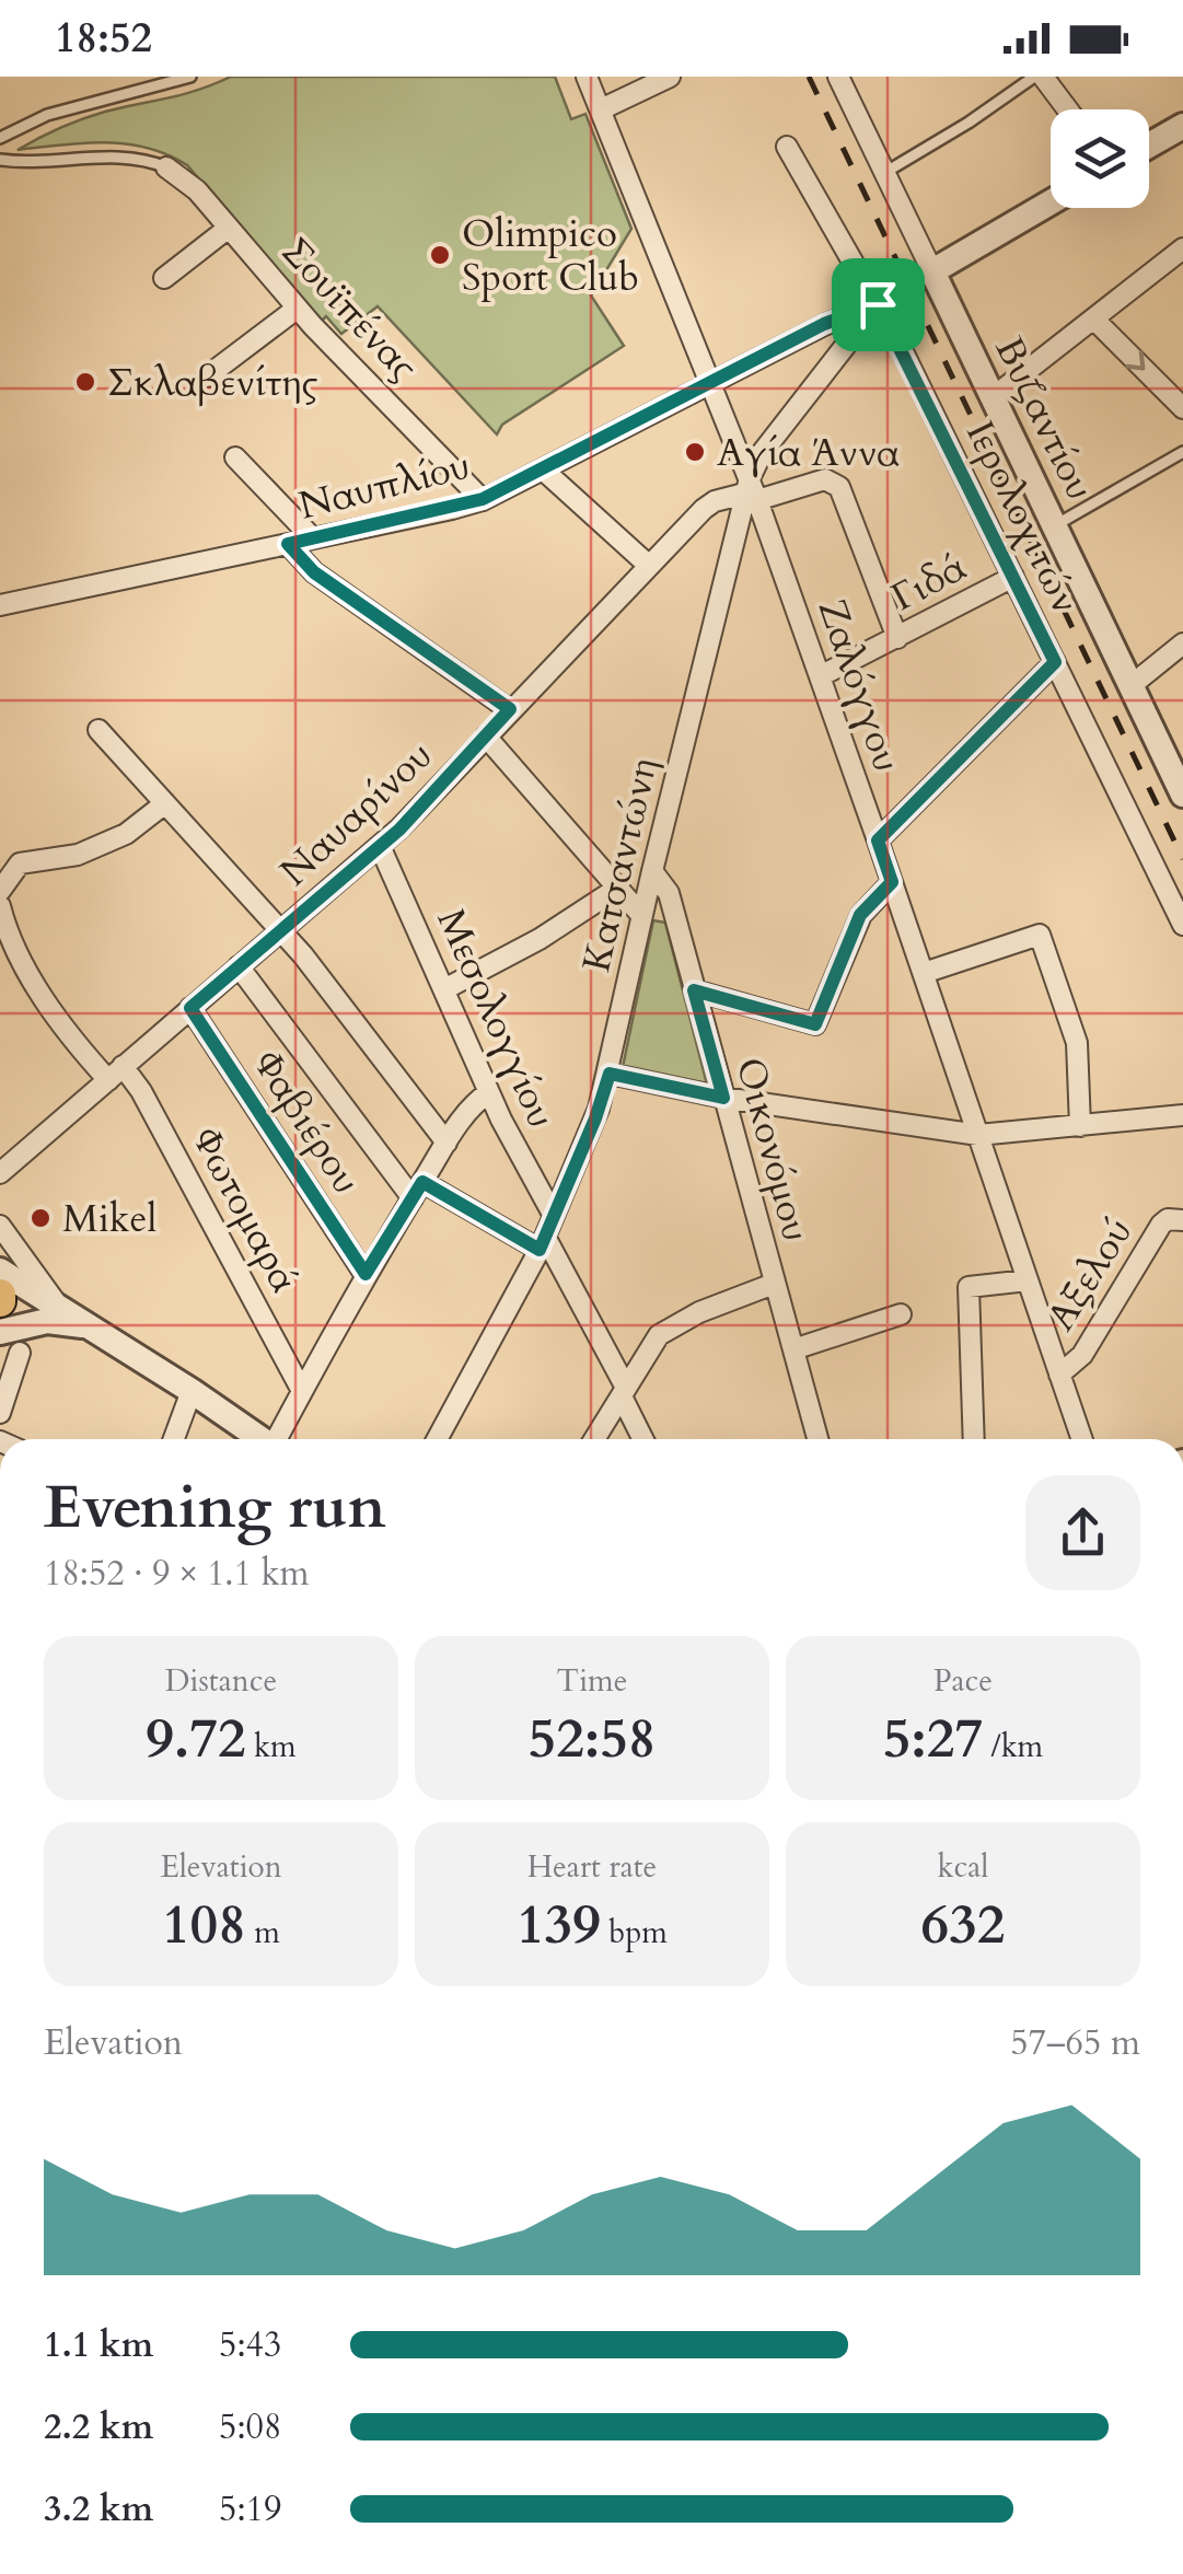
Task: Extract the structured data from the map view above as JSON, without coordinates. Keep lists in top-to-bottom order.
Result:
{
  "streets": {
    "street": [
      "Σουϊπένας",
      "Βυζαντίου",
      "Ναυπλίου",
      "Ιερολοχιτών",
      "Γιδά",
      "Ζαλόγγου",
      "Ναυαρίνου",
      "Κατσαντώνη",
      "Μεσολογγίου",
      "Φαβιέρου",
      "Οικονόμου",
      "Φωτομαρά",
      "Αξελού"
    ]
  },
  "crossings": [
    ["Σουϊπένας", "Ναυπλίου"],
    ["Ναυπλίου", "Ιερολοχιτών"],
    ["Ναυπλίου", "Ζαλόγγου"],
    ["Ναυπλίου", "Κατσαντώνη"],
    ["Ιερολοχιτών", "Γιδά"],
    ["Ιερολοχιτών", "Κατσαντώνη"],
    ["Γιδά", "Ζαλόγγου"],
    ["Γιδά", "Ναυαρίνου"],
    ["Ζαλόγγου", "Ναυαρίνου"],
    ["Ζαλόγγου", "Κατσαντώνη"],
    ["Ζαλόγγου", "Μεσολογγίου"],
    ["Ζαλόγγου", "Αξελού"],
    ["Ναυαρίνου", "Κατσαντώνη"],
    ["Ναυαρίνου", "Μεσολογγίου"],
    ["Ναυαρίνου", "Φαβιέρου"],
    ["Ναυαρίνου", "Φωτομαρά"],
    ["Κατσαντώνη", "Μεσολογγίου"],
    ["Κατσαντώνη", "Οικονόμου"],
    ["Μεσολογγίου", "Οικονόμου"]
  ],
  "places": [
    "Olimpico Sport Club",
    "Σκλαβενίτης",
    "Αγία Άννα",
    "Mikel"
  ],
  "page": {
    "status": "18:52",
    "heading": ["Evening run", "18:52 · 9 × 1.1 km"],
    "stats": [
      ["Distance", "9.72 km"],
      ["Time", "52:58"],
      ["Pace", "5:27 /km"],
      ["Elevation", "108 m"],
      ["Heart rate", "139 bpm"],
      ["kcal", "632"]
    ],
    "chart": ["Elevation", "57–65 m"],
    "list": [
      {
        "name": "1.1 km",
        "note": "5:43"
      },
      {
        "name": "2.2 km",
        "note": "5:08"
      },
      {
        "name": "3.2 km",
        "note": "5:19"
      }
    ]
  }
}
